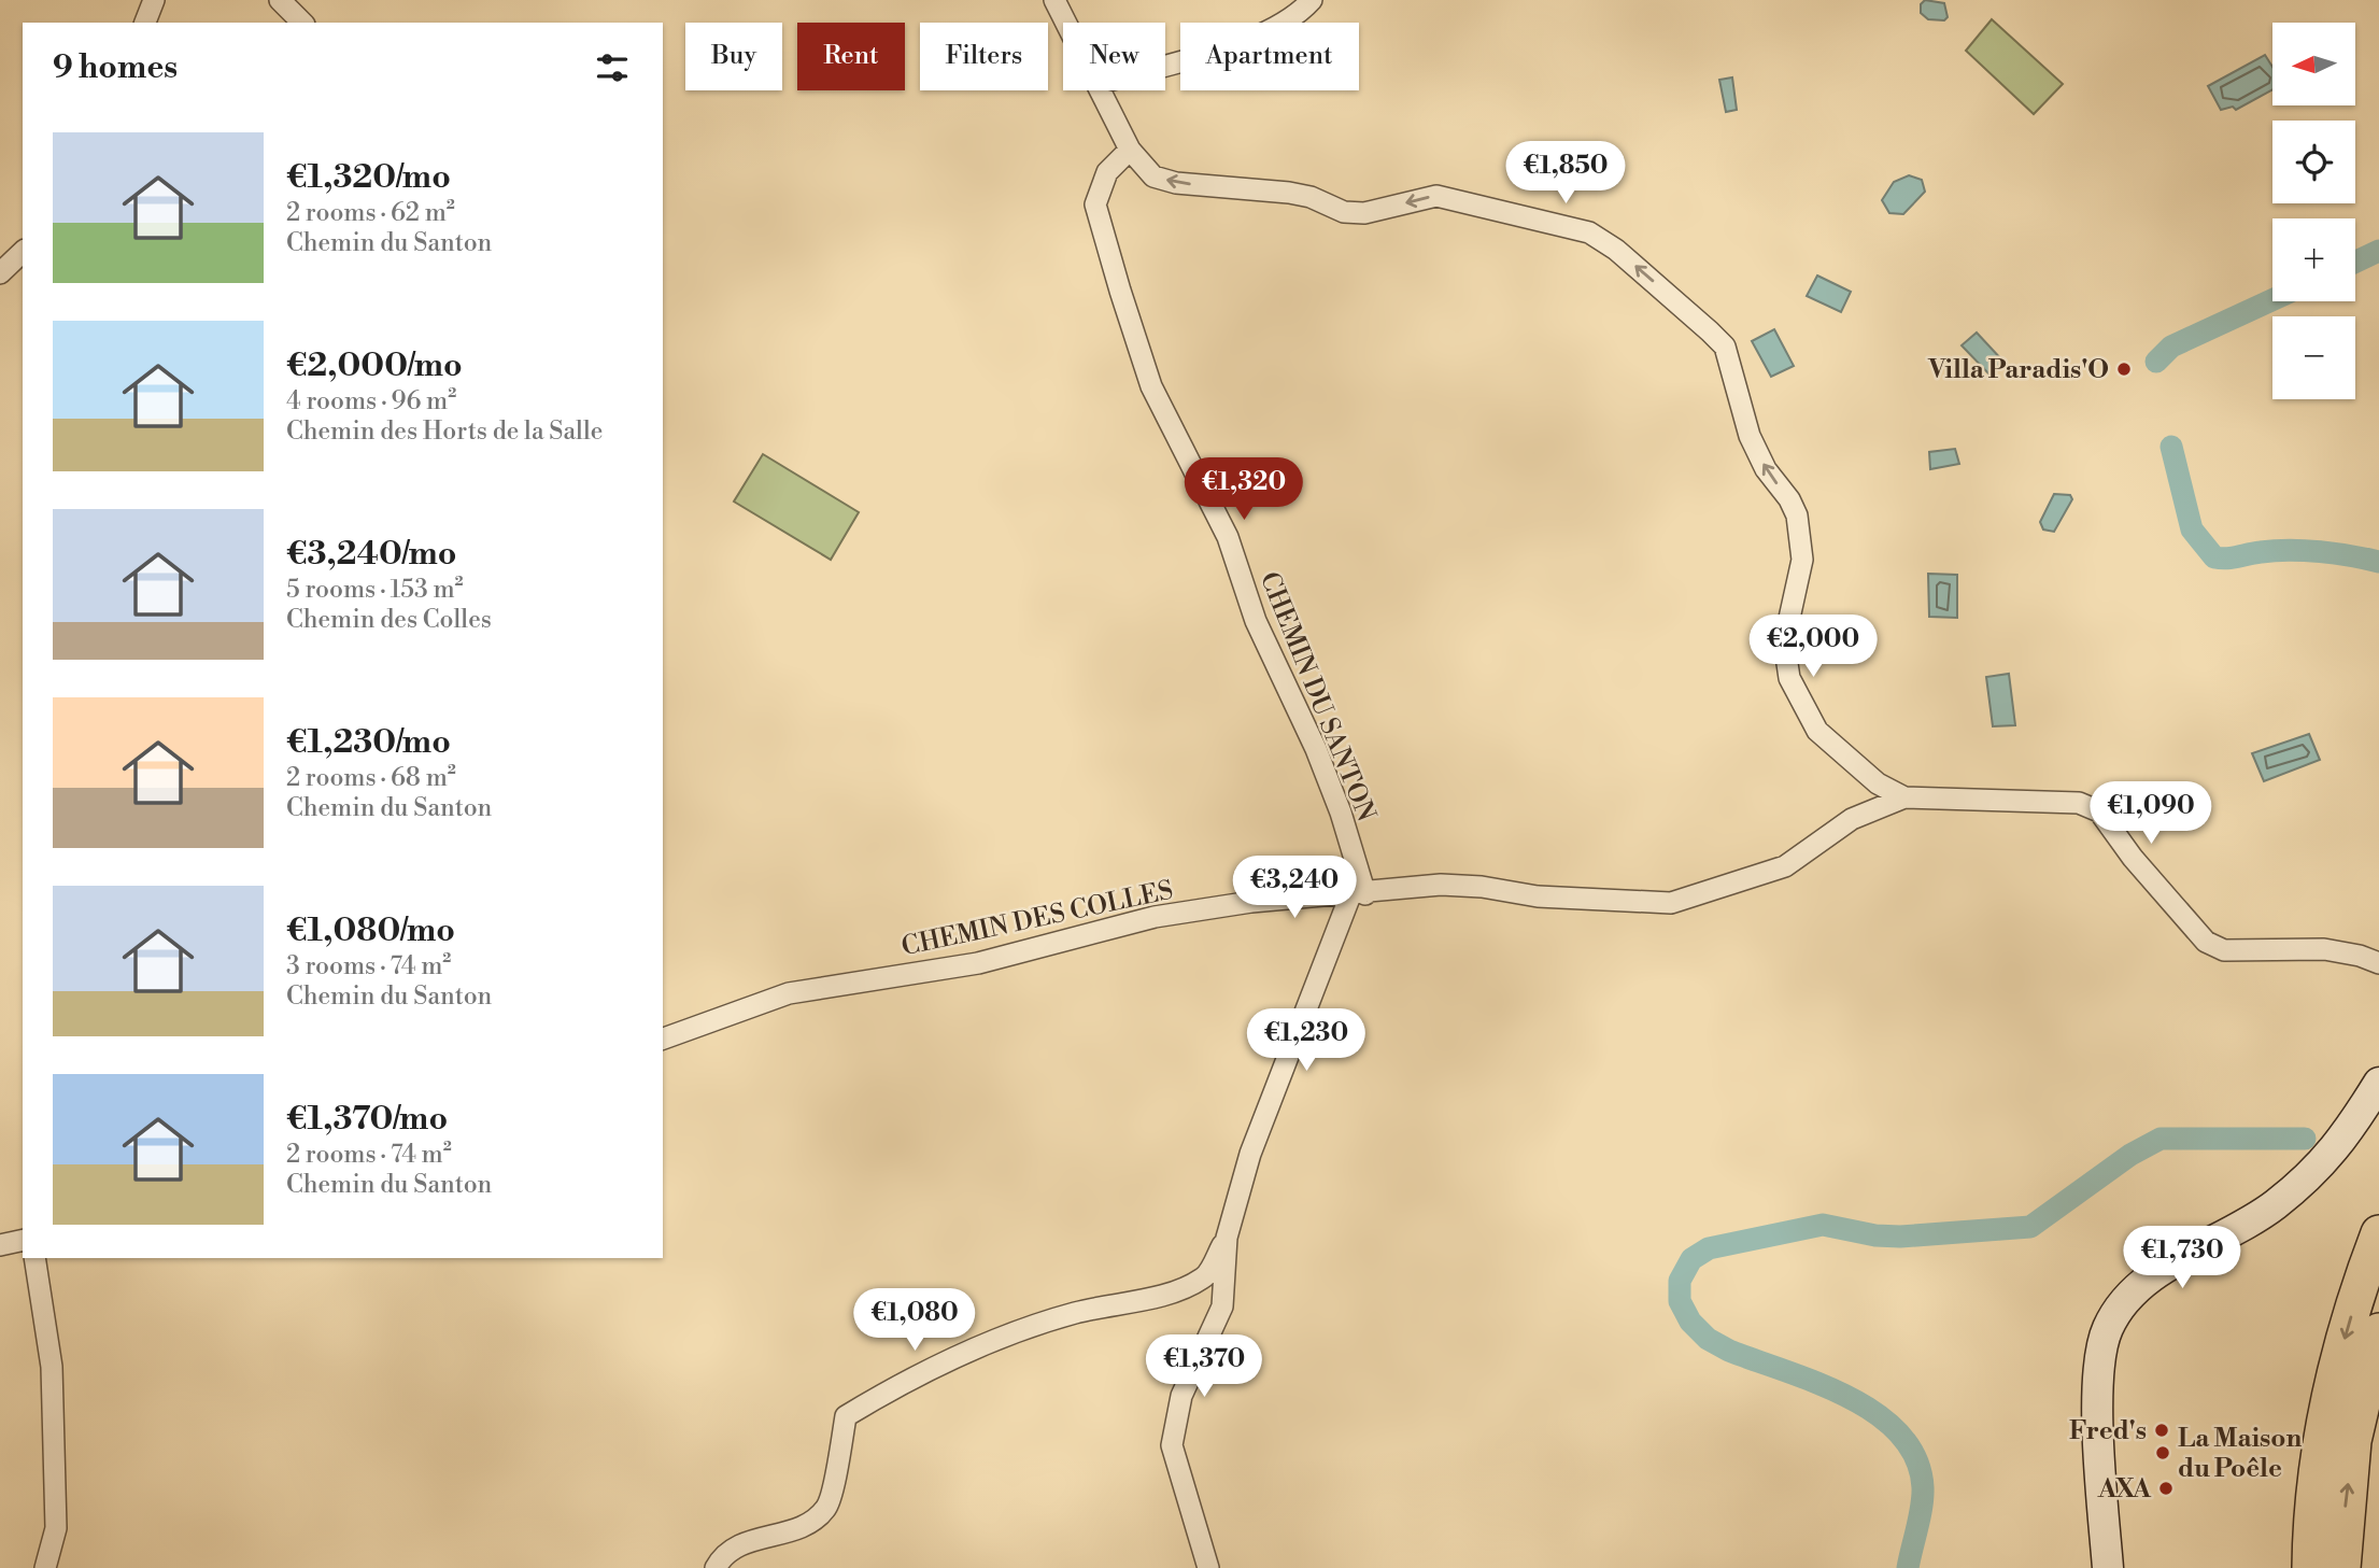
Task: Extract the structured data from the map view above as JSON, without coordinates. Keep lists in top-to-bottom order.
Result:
{
  "streets": {
    "street": ["CHEMIN DU SANTON", "CHEMIN DES COLLES"]
  },
  "crossings": [
    ["CHEMIN DU SANTON", "CHEMIN DES COLLES"]
  ],
  "places": [
    "Villa Paradis'O",
    "Fred's",
    "La Maison du Poêle",
    "AXA"
  ],
  "north": "left",
  "page": {
    "map_buttons": ["+", "−"],
    "chip": [
      "Buy",
      "Rent",
      "Filters",
      "New",
      "Apartment"
    ],
    "heading": "9 homes",
    "list": [
      {
        "name": "€1,320/mo",
        "note": "2 rooms · 62 m² · Chemin du Santon"
      },
      {
        "name": "€2,000/mo",
        "note": "4 rooms · 96 m² · Chemin des Horts de la Salle"
      },
      {
        "name": "€3,240/mo",
        "note": "5 rooms · 153 m² · Chemin des Colles"
      },
      {
        "name": "€1,230/mo",
        "note": "2 rooms · 68 m² · Chemin du Santon"
      },
      {
        "name": "€1,080/mo",
        "note": "3 rooms · 74 m² · Chemin du Santon"
      },
      {
        "name": "€1,370/mo",
        "note": "2 rooms · 74 m² · Chemin du Santon"
      }
    ],
    "price": [
      "€1,850",
      "€1,320",
      "€2,000",
      "€1,090",
      "€3,240",
      "€1,230",
      "€1,730",
      "€1,080",
      "€1,370"
    ]
  }
}
